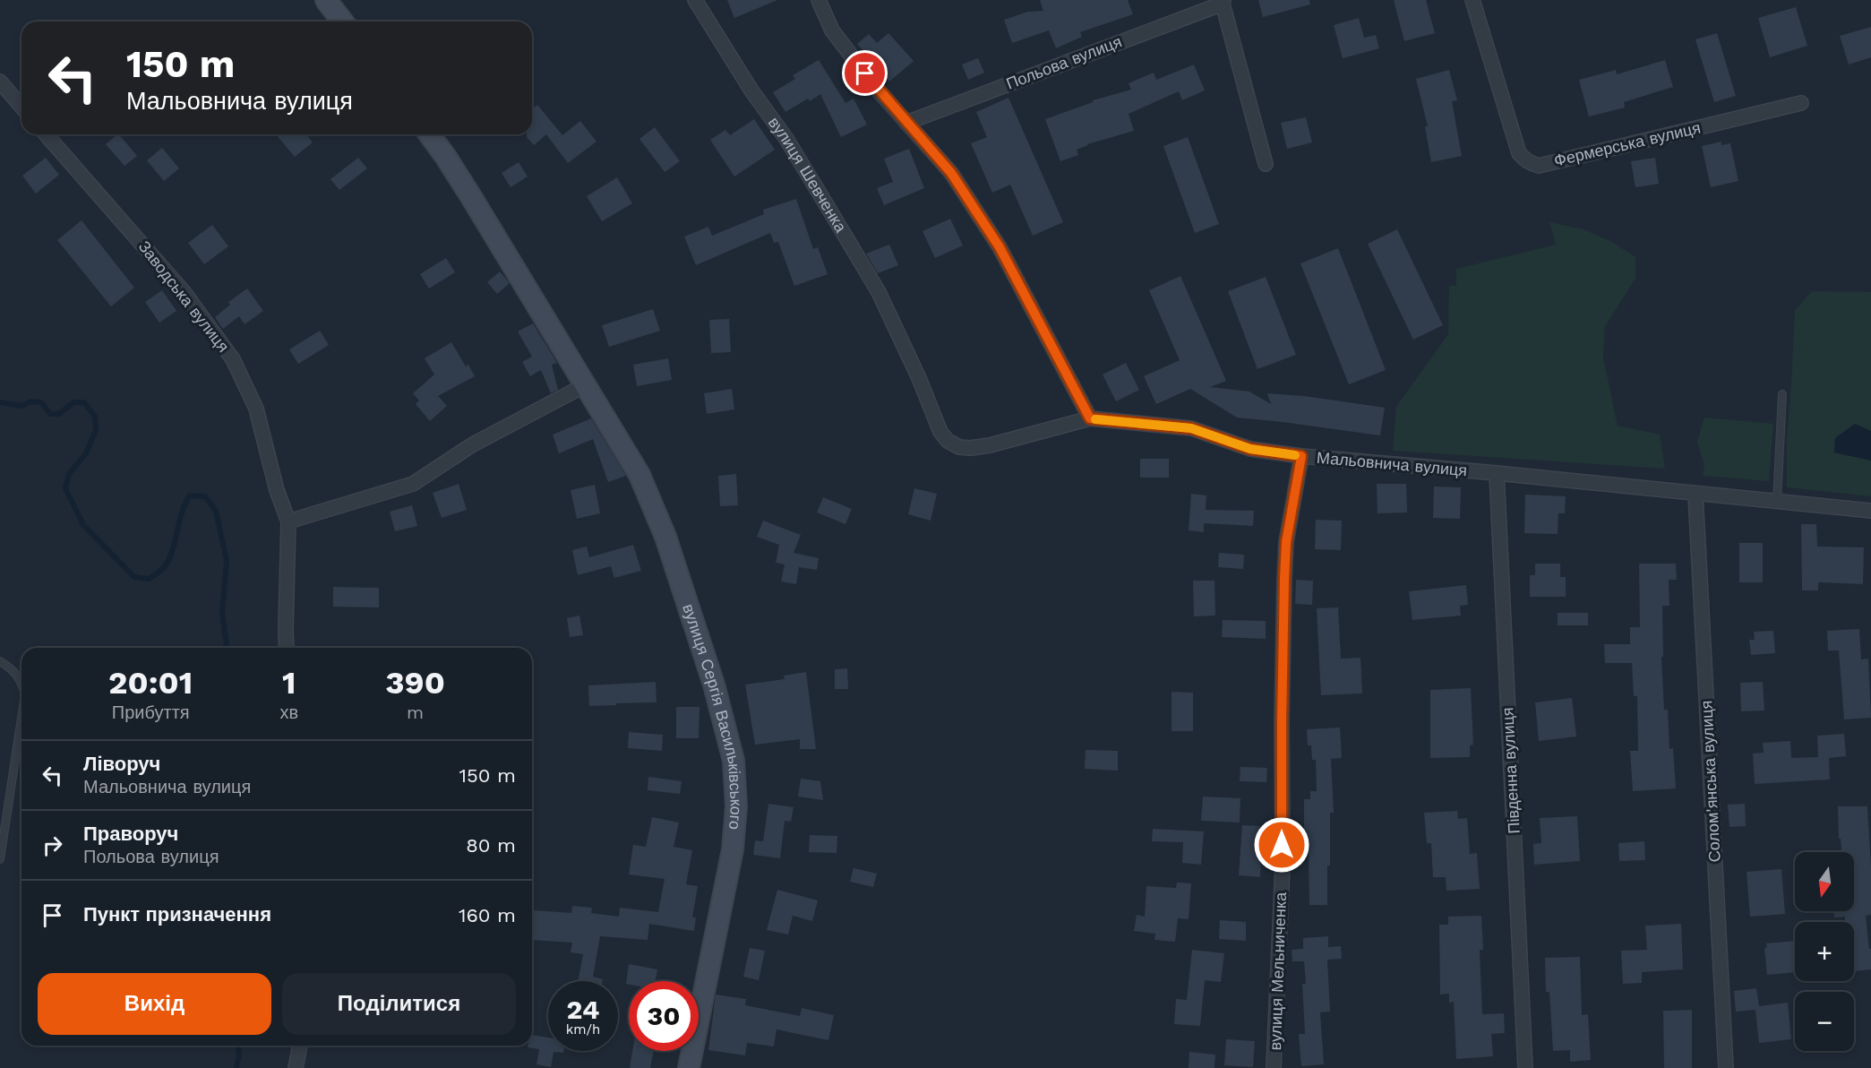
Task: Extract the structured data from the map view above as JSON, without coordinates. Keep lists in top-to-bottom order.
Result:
{
  "streets": {
    "street": [
      "Польова вулиця",
      "Фермерська вулиця",
      "вулиця Шевченка",
      "Заводська вулиця",
      "Мальовнича вулиця",
      "вулиця Сергія Васильківського",
      "Південна вулиця",
      "Солом'янська вулиця",
      "вулиця Мельниченка"
    ]
  },
  "crossings": [
    ["вулиця Шевченка", "Мальовнича вулиця"],
    ["Мальовнича вулиця", "Південна вулиця"],
    ["Мальовнича вулиця", "Солом'янська вулиця"],
    ["Мальовнича вулиця", "вулиця Мельниченка"]
  ],
  "north": "bottom",
  "page": {
    "turn": ["150 m", "Мальовнича вулиця"],
    "eta": [
      "20:01",
      "Прибуття",
      "1",
      "хв",
      "390",
      "m"
    ],
    "list": [
      {
        "name": "Ліворуч",
        "note": "Мальовнича вулиця",
        "value": "150 m"
      },
      {
        "name": "Праворуч",
        "note": "Польова вулиця",
        "value": "80 m"
      },
      {
        "name": "Пункт призначення",
        "value": "160 m"
      }
    ],
    "map_buttons": ["+", "−"],
    "buttons": ["Вихід", "Поділитися"],
    "speed": "24 km/h",
    "limit": "30"
  }
}
